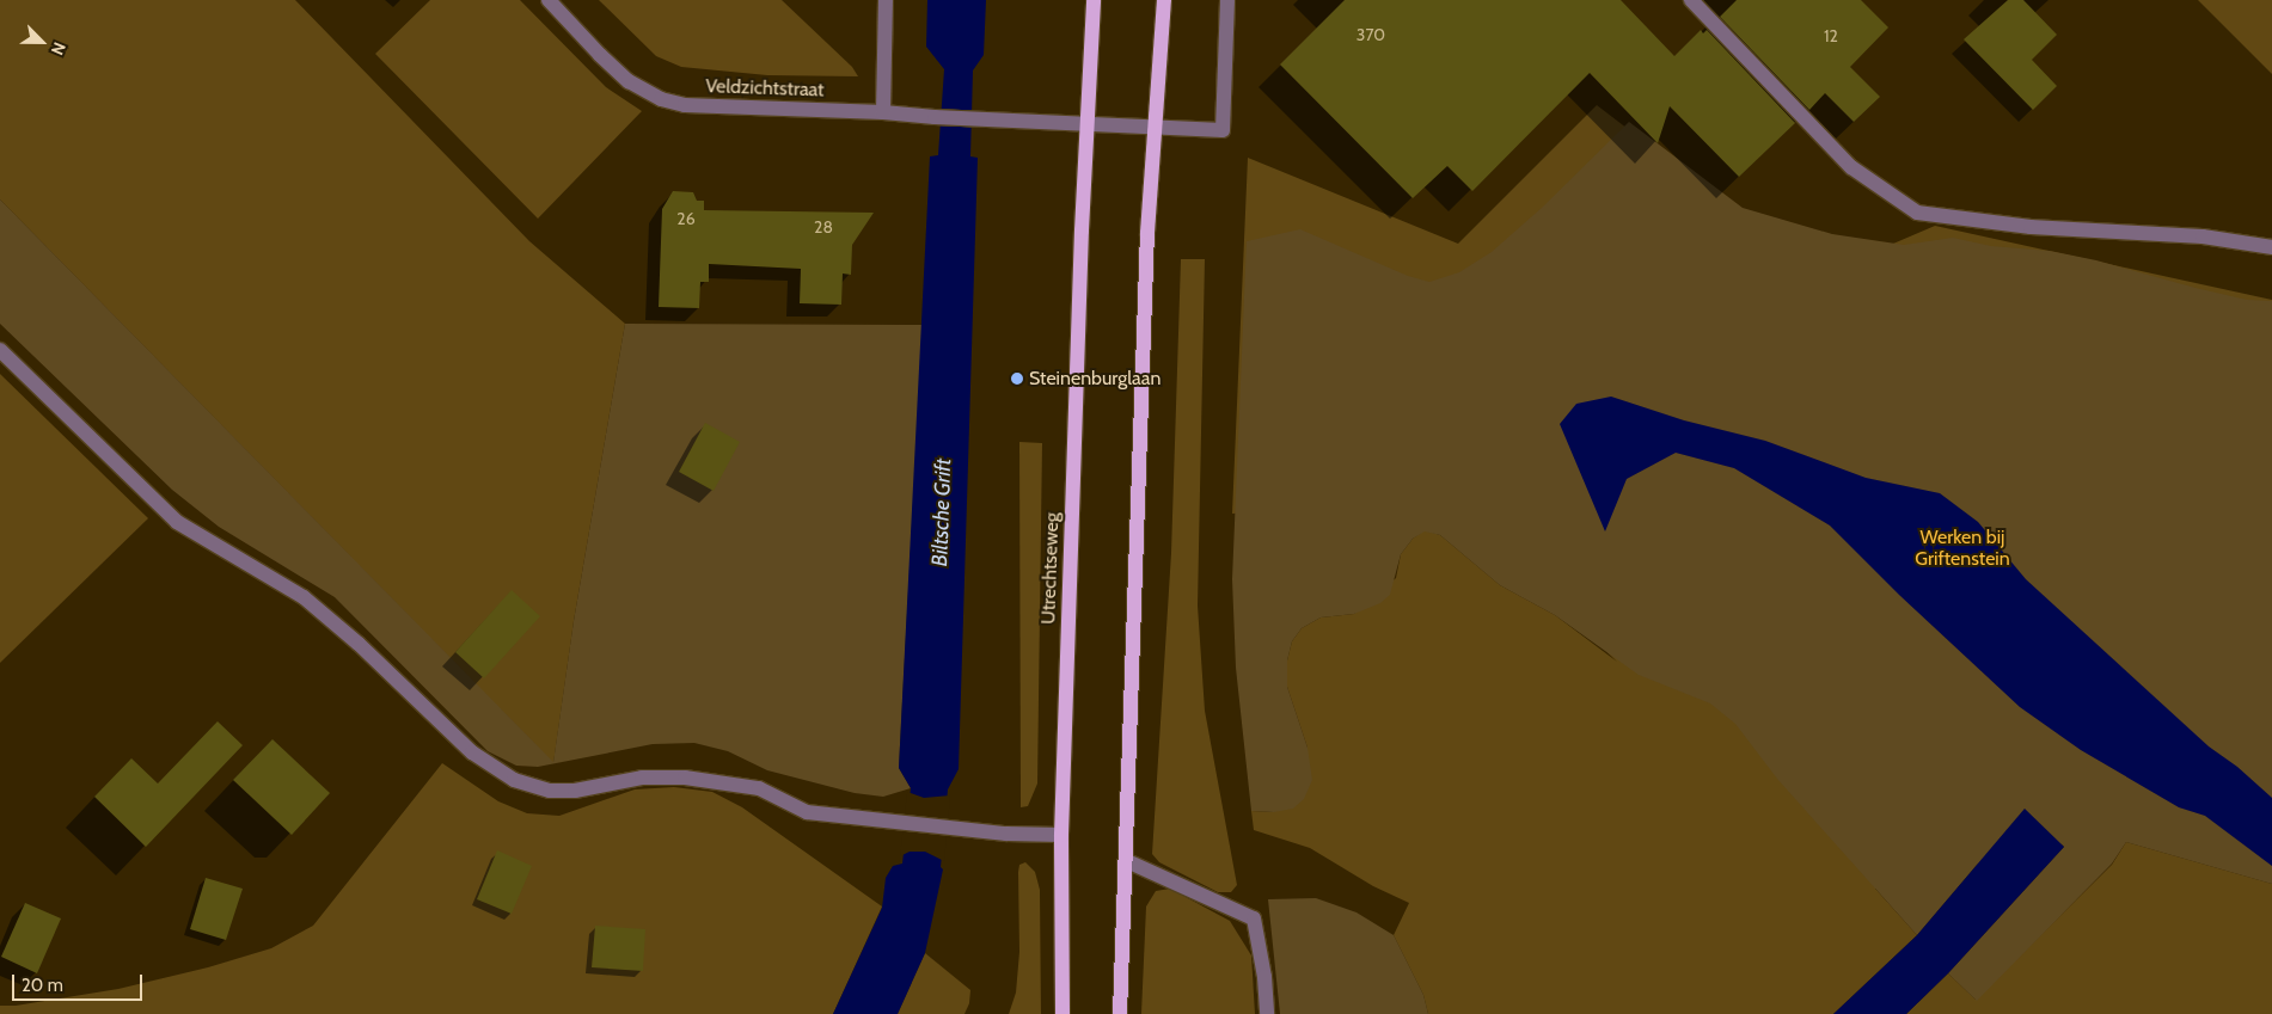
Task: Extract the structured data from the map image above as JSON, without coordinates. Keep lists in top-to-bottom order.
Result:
{
  "streets": {
    "main road": ["Utrechtseweg"],
    "street": ["Veldzichtstraat"]
  },
  "crossings": [
    ["Veldzichtstraat", "Utrechtseweg"]
  ],
  "water": ["Biltsche Grift"],
  "parks": ["Werken bij Griftenstein"],
  "places": ["Steinenburglaan"],
  "house_numbers": [
    "370",
    "12",
    "26",
    "28"
  ],
  "scale_bar": "20 m",
  "north": "bottom right"
}
